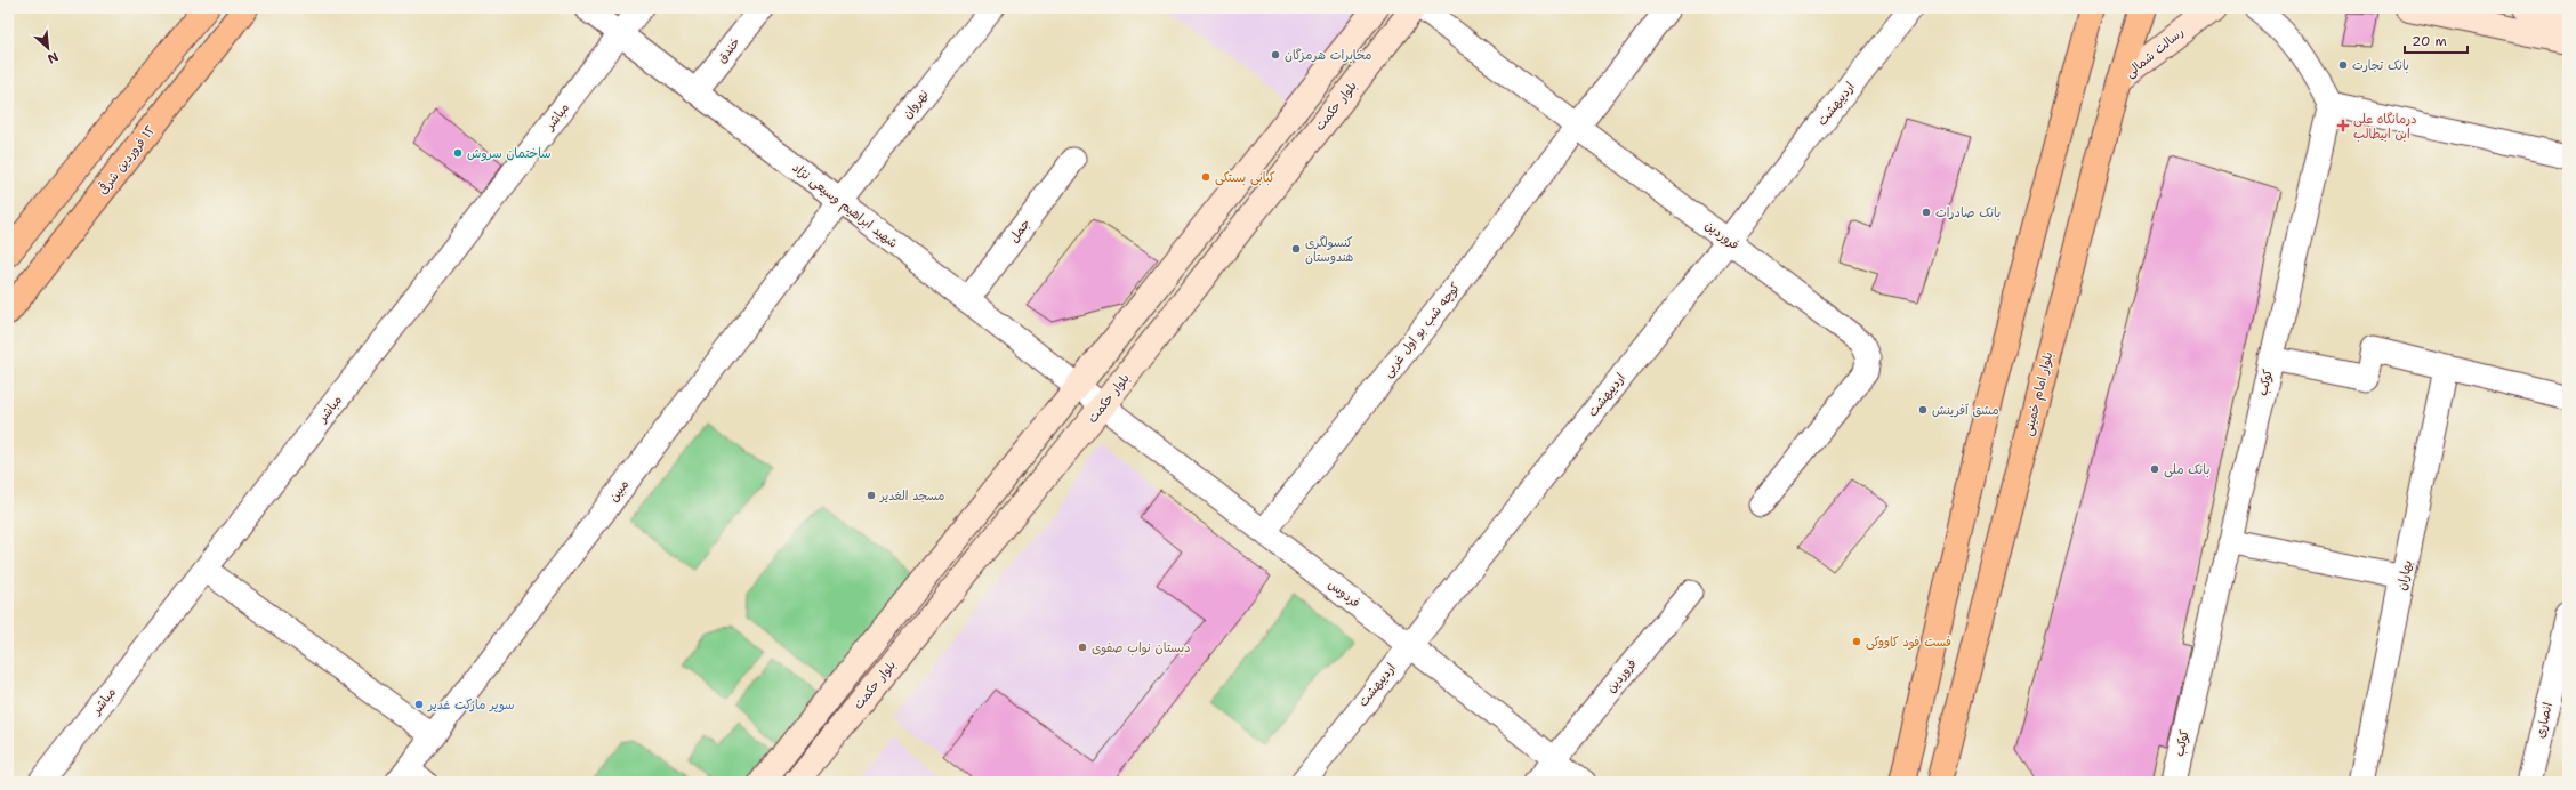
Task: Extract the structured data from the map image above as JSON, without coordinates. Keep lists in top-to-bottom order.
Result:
{
  "streets": {
    "main road": ["١٢ فروردین شرقی", "بلوار امام خمینی"],
    "street": [
      "خندق",
      "رسالت شمالی",
      "نهروان",
      "اردیبهشت",
      "بلوار حکمت",
      "مباشر",
      "شهید ابراهیم وسیعی نژاد",
      "جمل",
      "فروردین",
      "کوچه شب بو اول غربی",
      "کوکب",
      "مبین",
      "بهاران",
      "فردوس",
      "انصاری"
    ]
  },
  "crossings": [
    ["خندق", "شهید ابراهیم وسیعی نژاد"],
    ["رسالت شمالی", "بلوار امام خمینی"],
    ["نهروان", "شهید ابراهیم وسیعی نژاد"],
    ["نهروان", "مبین"],
    ["اردیبهشت", "فروردین"],
    ["اردیبهشت", "فردوس"],
    ["بلوار حکمت", "شهید ابراهیم وسیعی نژاد"],
    ["بلوار حکمت", "فردوس"],
    ["مباشر", "شهید ابراهیم وسیعی نژاد"],
    ["شهید ابراهیم وسیعی نژاد", "جمل"],
    ["شهید ابراهیم وسیعی نژاد", "مبین"],
    ["شهید ابراهیم وسیعی نژاد", "فردوس"],
    ["فروردین", "کوچه شب بو اول غربی"],
    ["فروردین", "فردوس"],
    ["کوچه شب بو اول غربی", "فردوس"]
  ],
  "places": {
    "other": [
      "مخابرات هرمزگان",
      "بانک تجارت",
      "ساختمان سروش",
      "کبابی بستکی",
      "بانک صادرات",
      "کنسولگری هندوستان",
      "مشق آفرینش",
      "بانک ملی",
      "مسجد الغدیر",
      "فست فود کاووکی",
      "دبستان نواب صفوی",
      "سوپر مارکت غدیر"
    ],
    "health": ["درمانگاه علی ابن ابیطالب"]
  },
  "scale_bar": "20 m",
  "north": "bottom right"
}
